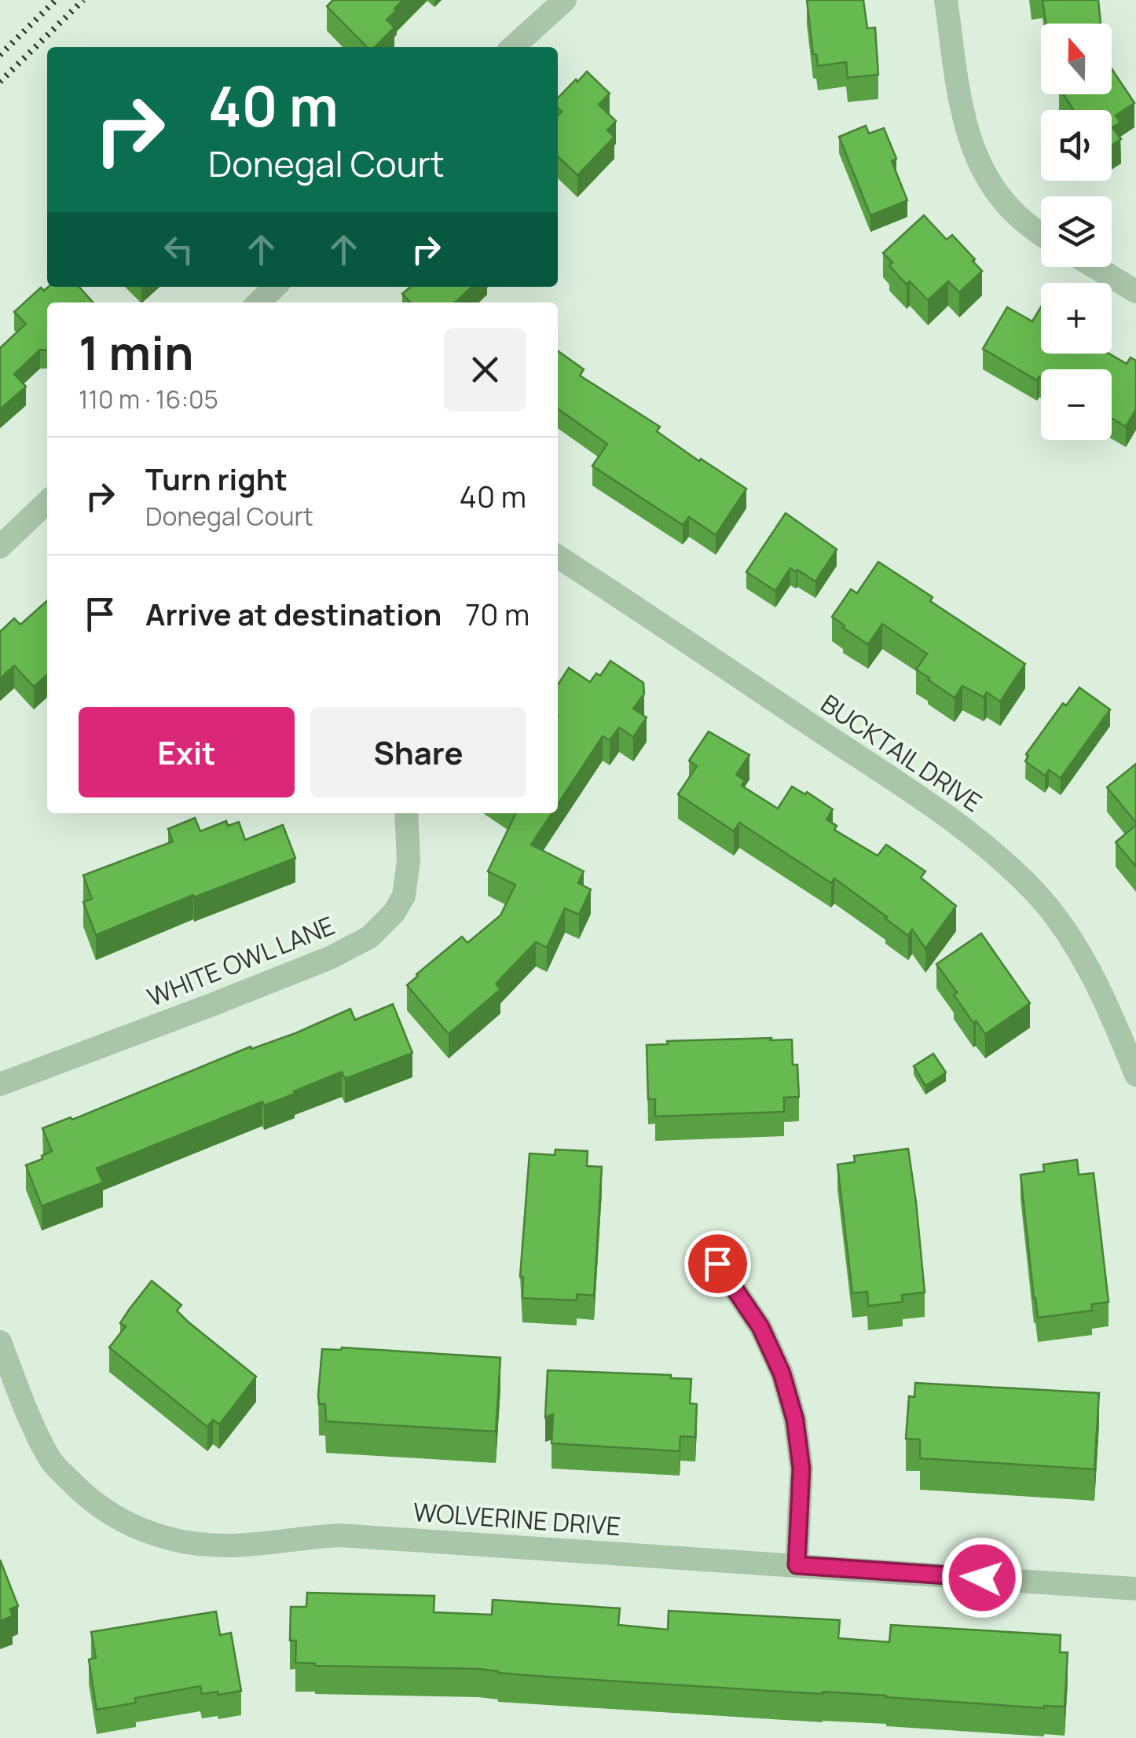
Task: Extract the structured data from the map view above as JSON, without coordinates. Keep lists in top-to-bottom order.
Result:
{
  "streets": {
    "street": ["BUCKTAIL DRIVE", "WHITE OWL LANE", "WOLVERINE DRIVE"]
  },
  "north": "top",
  "page": {
    "map_buttons": ["+", "−"],
    "turn": ["40 m", "Donegal Court"],
    "heading": ["1 min", "110 m · 16:05"],
    "list": [
      {
        "name": "Turn right",
        "note": "Donegal Court",
        "value": "40 m"
      },
      {
        "name": "Arrive at destination",
        "value": "70 m"
      }
    ],
    "buttons": ["Exit", "Share"]
  }
}
